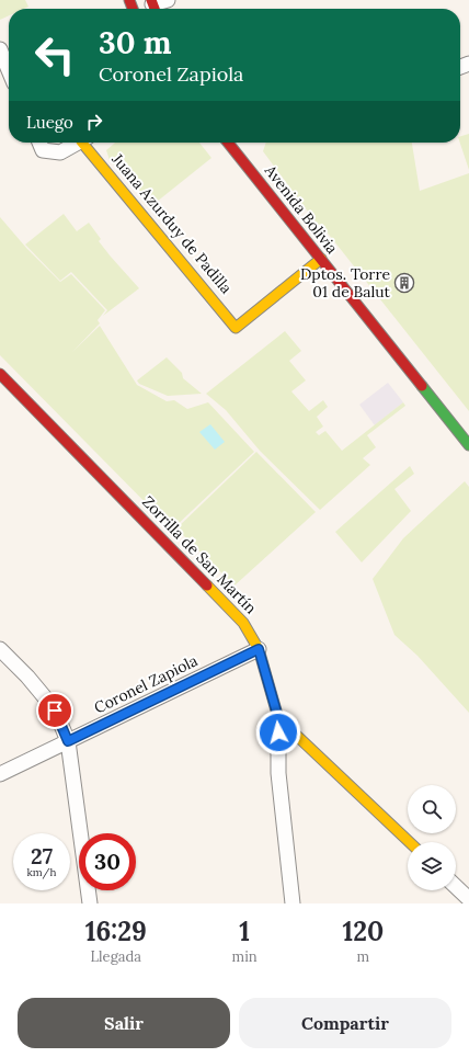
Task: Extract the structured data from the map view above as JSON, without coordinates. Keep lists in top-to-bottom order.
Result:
{
  "streets": {
    "street": [
      "Avenida Bolivia",
      "Juana Azurduy de Padilla",
      "Zorrilla de San Martín",
      "Coronel Zapiola"
    ]
  },
  "crossings": [
    ["Avenida Bolivia", "Juana Azurduy de Padilla"],
    ["Zorrilla de San Martín", "Coronel Zapiola"]
  ],
  "places": {
    "building": ["Dptos. Torre 01 de Balut"]
  },
  "page": {
    "turn": ["30 m", "Coronel Zapiola"],
    "then": "Luego",
    "speed": "27 km/h",
    "limit": "30",
    "eta": [
      "16:29",
      "Llegada",
      "1",
      "min",
      "120",
      "m"
    ],
    "buttons": ["Salir", "Compartir"]
  }
}
